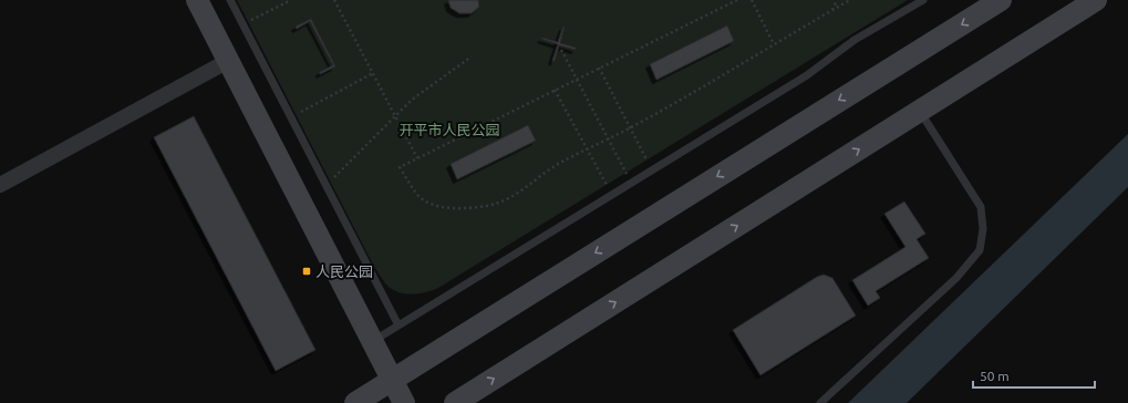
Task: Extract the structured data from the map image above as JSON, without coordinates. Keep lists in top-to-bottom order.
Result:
{
  "parks": ["开平市人民公园"],
  "places": {
    "transit": ["人民公园"]
  },
  "scale_bar": "50 m"
}
